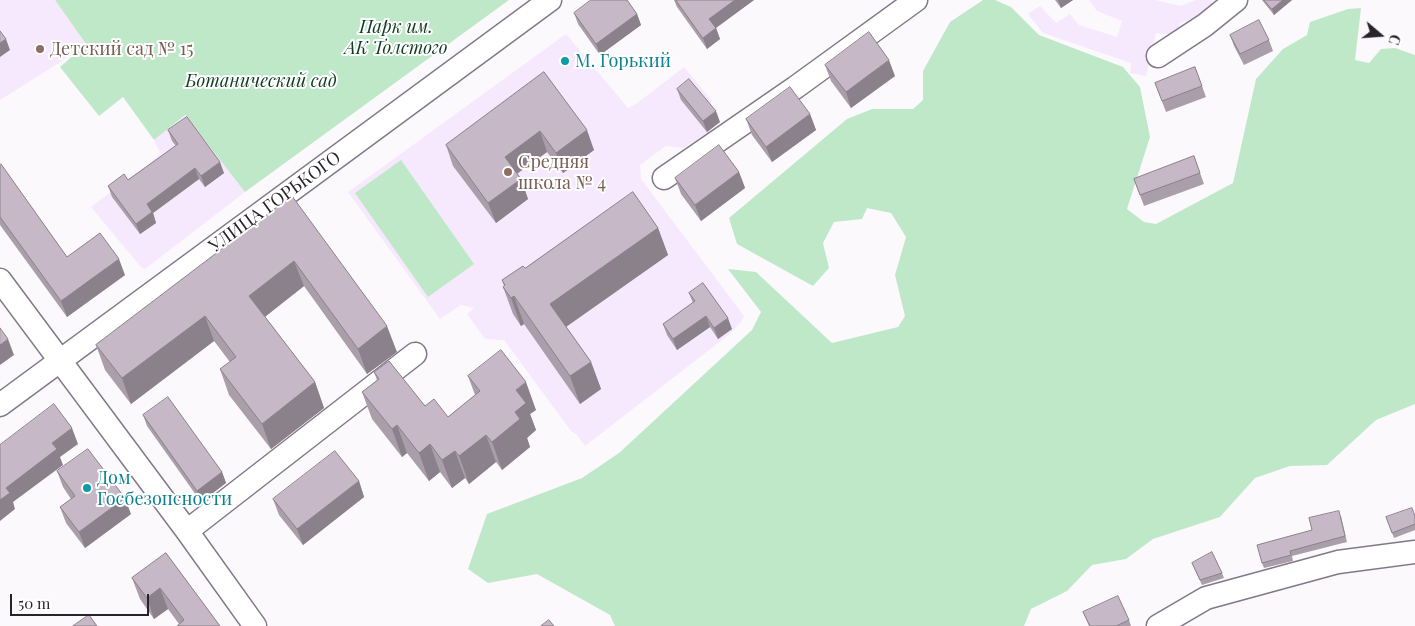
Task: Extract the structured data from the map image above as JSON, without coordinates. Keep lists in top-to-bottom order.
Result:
{
  "streets": {
    "street": ["УЛИЦА ГОРЬКОГО"]
  },
  "parks": ["Парк им. АК Толстого", "Ботанический сад"],
  "places": [
    "Детский сад № 15",
    "М. Горький",
    "Средняя школа № 4",
    "Дом Госбезопсности"
  ],
  "scale_bar": "50 m",
  "north": "right"
}
